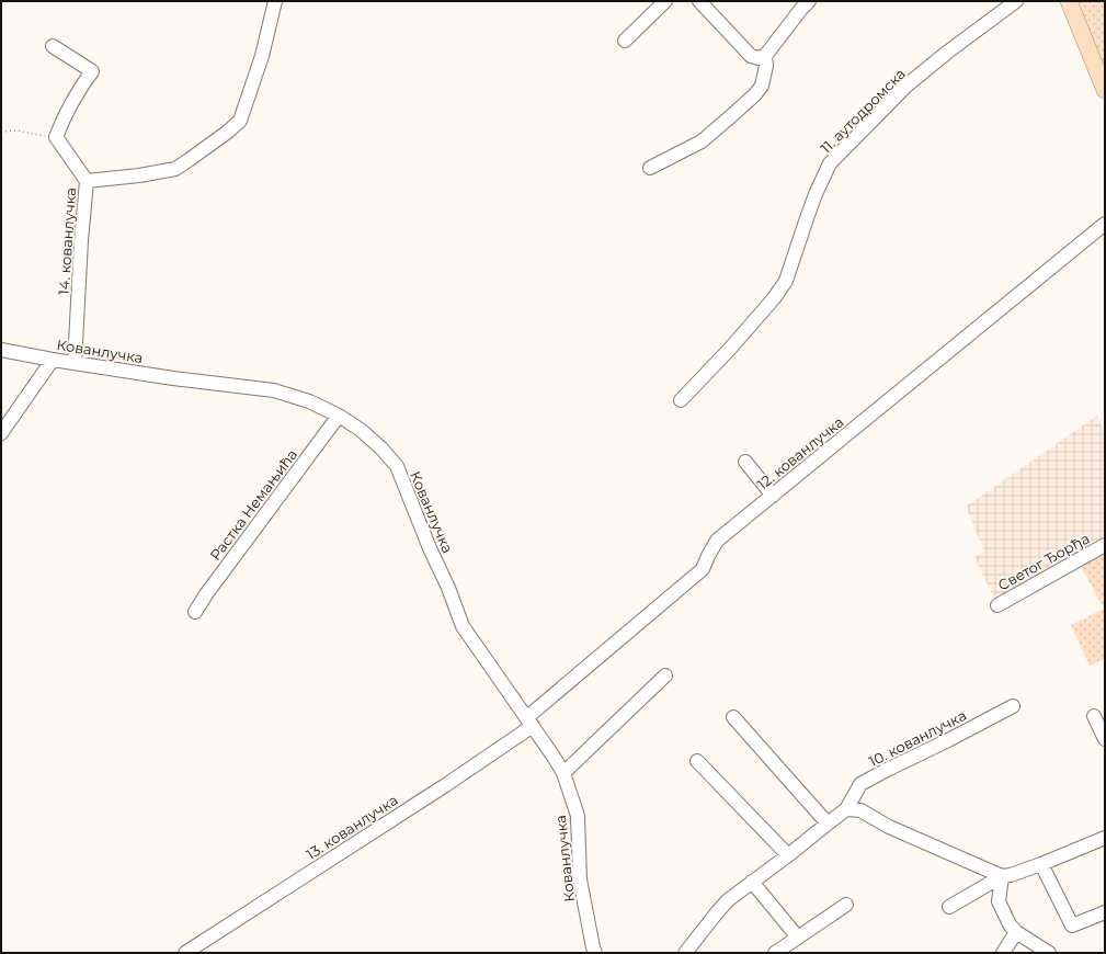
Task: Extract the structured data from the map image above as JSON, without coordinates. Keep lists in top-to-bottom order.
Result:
{
  "streets": {
    "street": [
      "11. аутодромска",
      "14. кованлучка",
      "Кованлучка",
      "12. кованлучка",
      "Растка Немањића",
      "Светог Ђорђа",
      "10. кованлучка",
      "13. кованлучка"
    ]
  },
  "crossings": [
    ["14. кованлучка", "Кованлучка"],
    ["Кованлучка", "12. кованлучка"],
    ["Кованлучка", "Растка Немањића"],
    ["Кованлучка", "13. кованлучка"],
    ["12. кованлучка", "13. кованлучка"]
  ]
}
